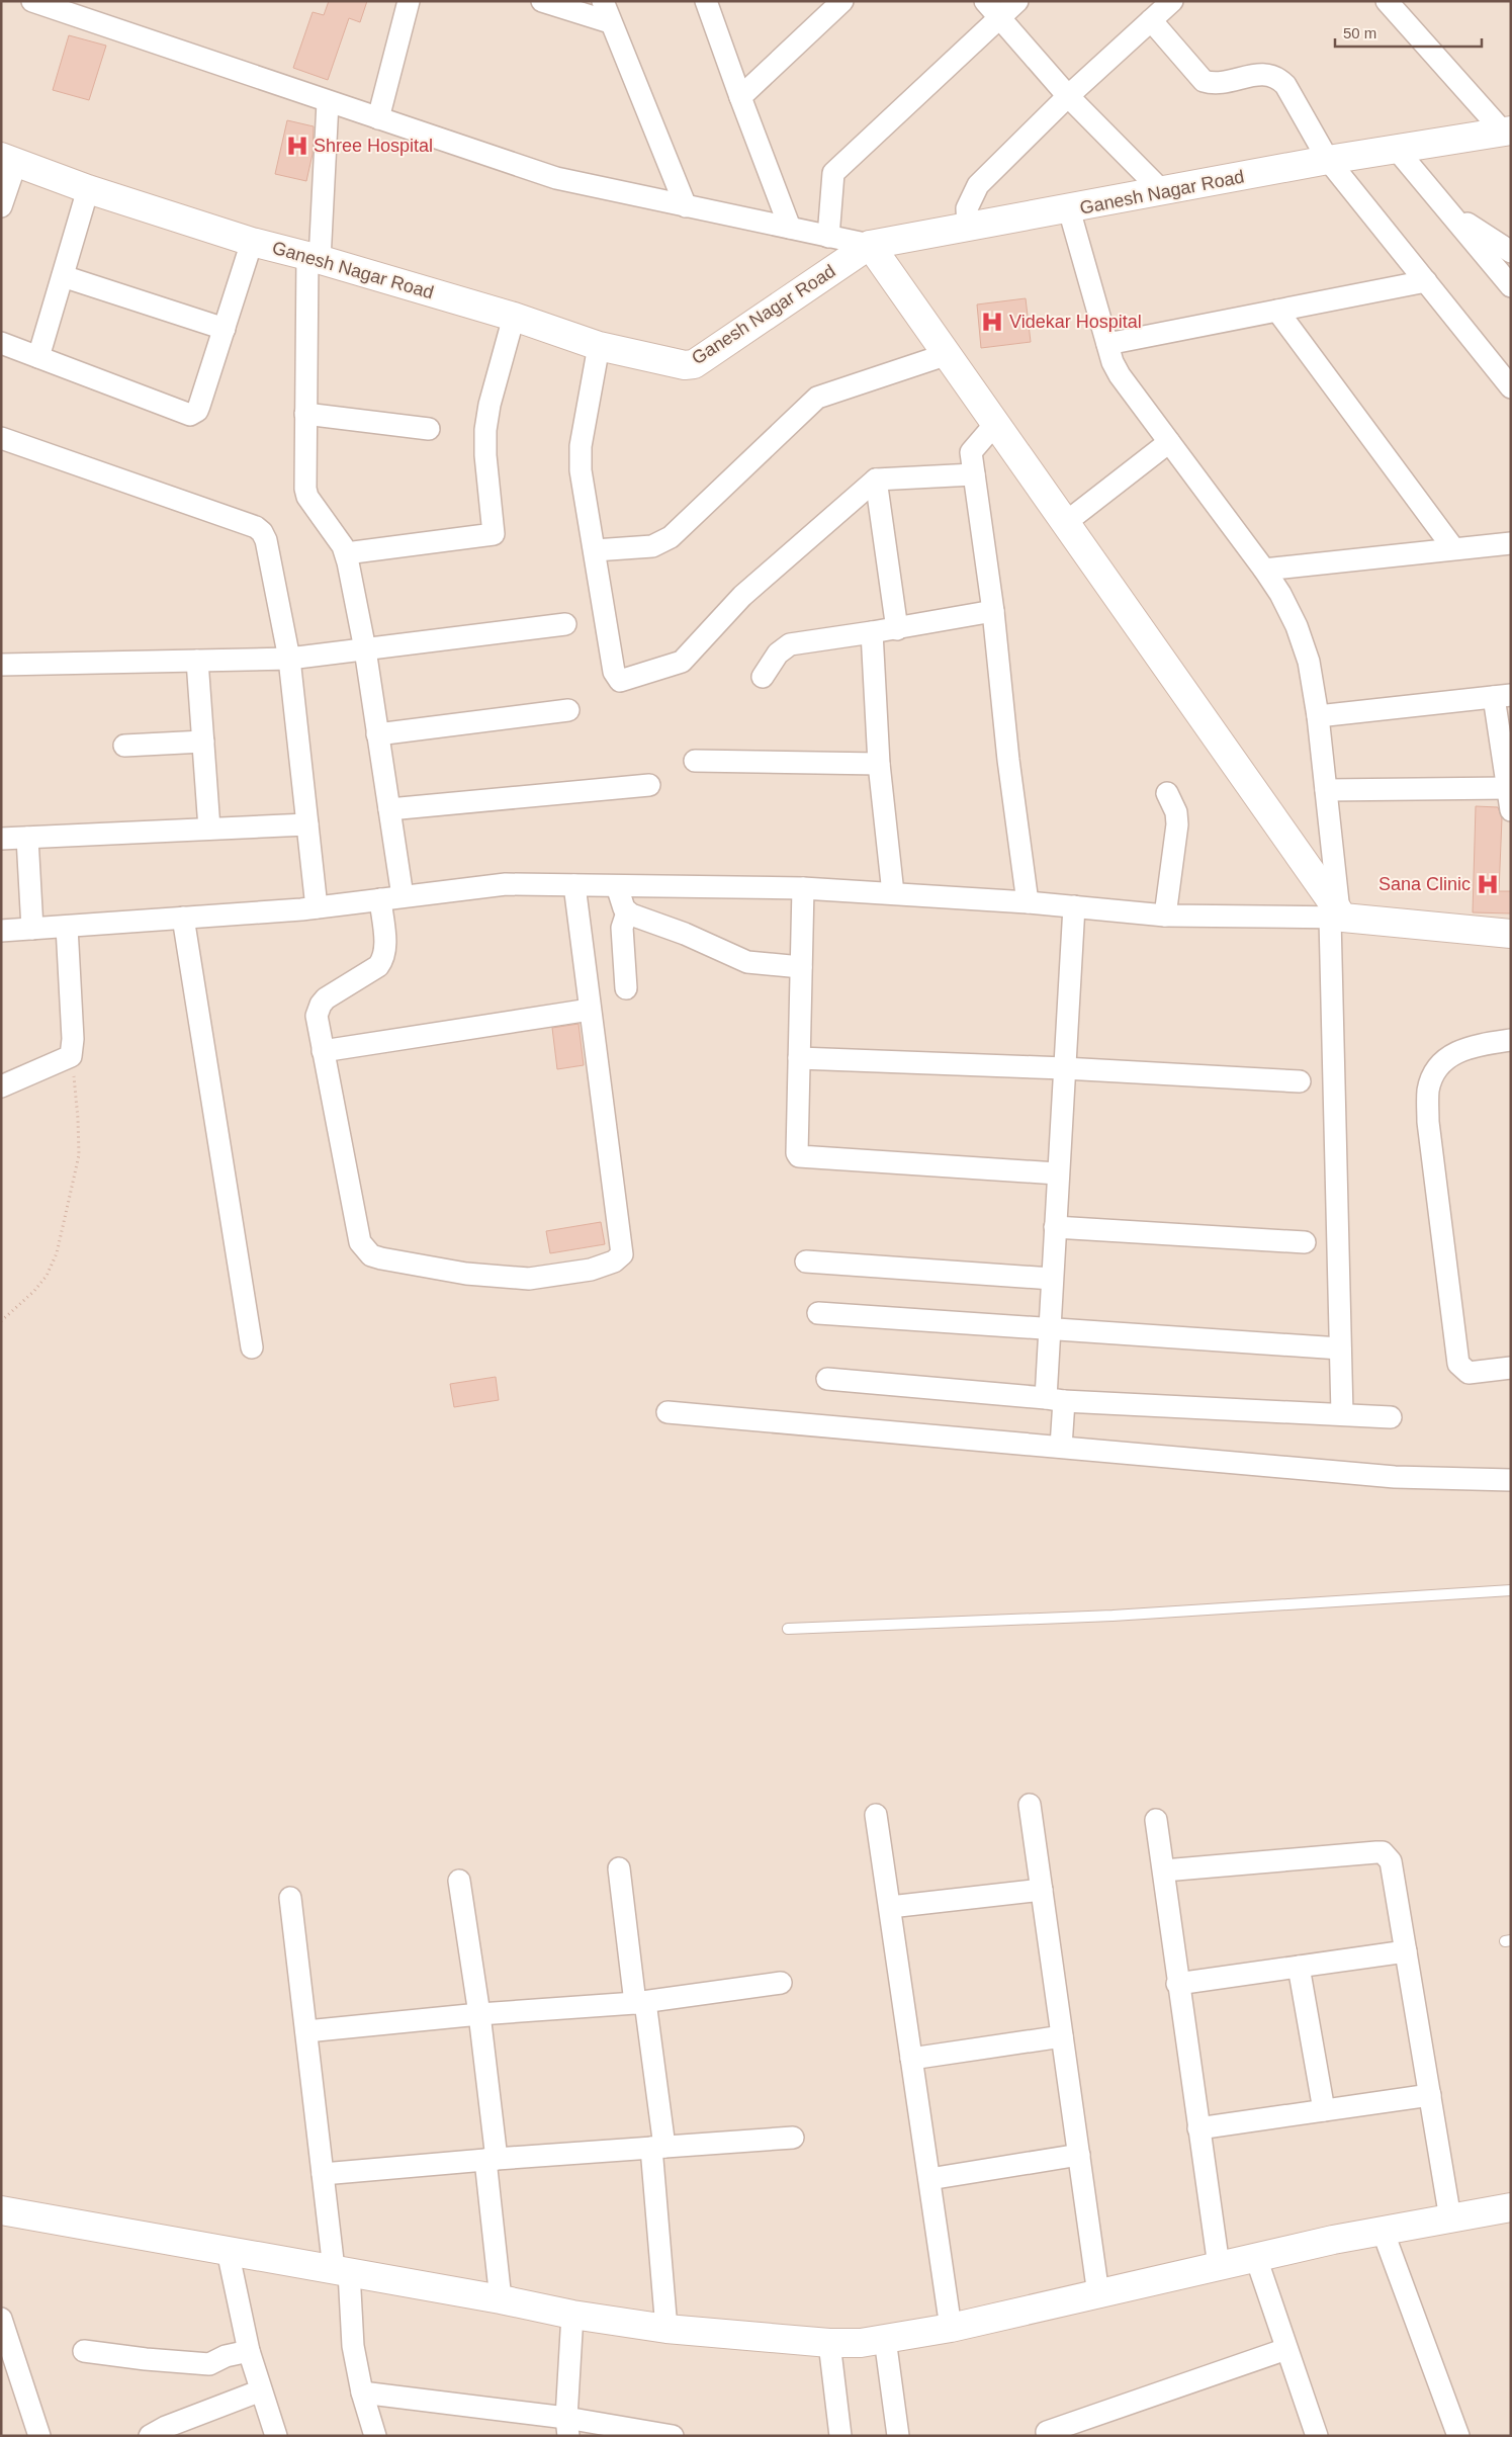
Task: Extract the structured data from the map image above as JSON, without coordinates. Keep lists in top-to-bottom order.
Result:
{
  "streets": {
    "street": ["Ganesh Nagar Road"]
  },
  "places": {
    "hospital": ["Shree Hospital", "Videkar Hospital", "Sana Clinic"]
  },
  "scale_bar": "50 m"
}
